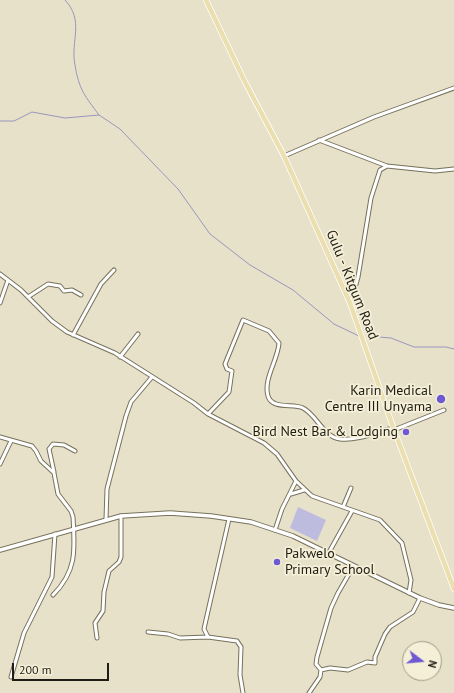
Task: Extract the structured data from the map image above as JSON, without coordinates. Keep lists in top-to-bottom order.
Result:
{
  "streets": {
    "main road": ["Gulu - Kitgum Road"]
  },
  "places": ["Karin Medical Centre III Unyama", "Bird Nest Bar & Lodging", "Pakwelo Primary School"],
  "scale_bar": "200 m",
  "north": "right"
}
